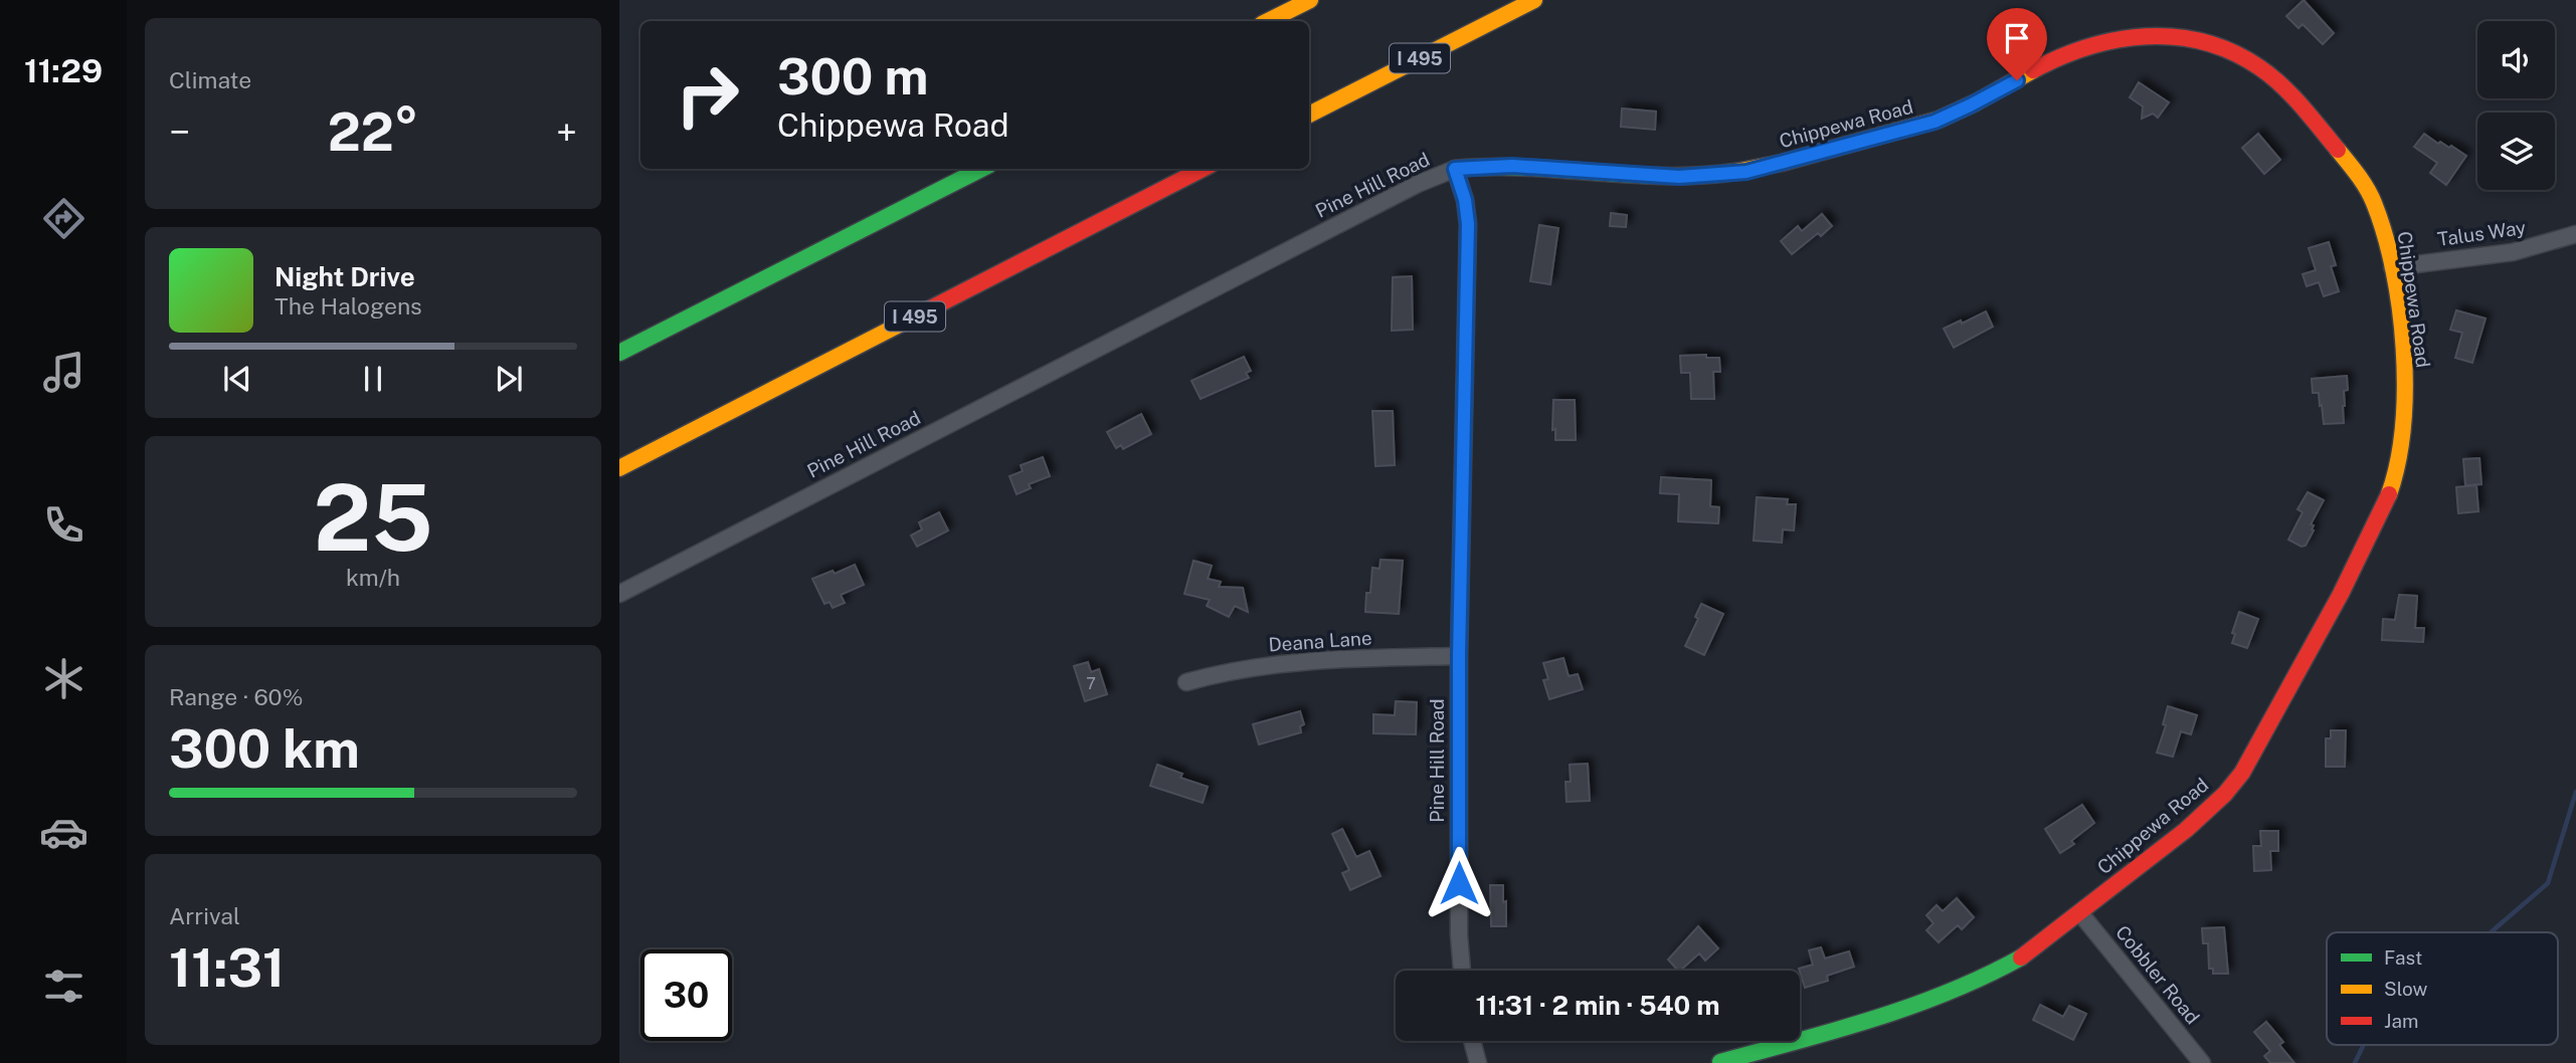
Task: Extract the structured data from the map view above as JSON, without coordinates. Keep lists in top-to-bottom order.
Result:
{
  "streets": {
    "main road": ["I 495", "Chippewa Road"],
    "street": [
      "Pine Hill Road",
      "Talus Way",
      "Deana Lane",
      "Cobbler Road"
    ]
  },
  "crossings": [
    ["Chippewa Road", "Pine Hill Road"],
    ["Chippewa Road", "Talus Way"],
    ["Chippewa Road", "Cobbler Road"],
    ["Pine Hill Road", "Deana Lane"]
  ],
  "house_numbers": ["7"],
  "legend": ["Fast", "Slow", "Jam"],
  "page": {
    "tabs": "11:29",
    "tile": [
      "Climate",
      ["25", "km/h"],
      ["Range · 60%", "300 km"],
      ["Arrival", "11:31"]
    ],
    "turn": ["300 m", "Chippewa Road"],
    "heat": ["−", "22°", "+"],
    "song": ["Night Drive", "The Halogens"],
    "limit": "30",
    "trip": "11:31 · 2 min · 540 m"
  }
}
